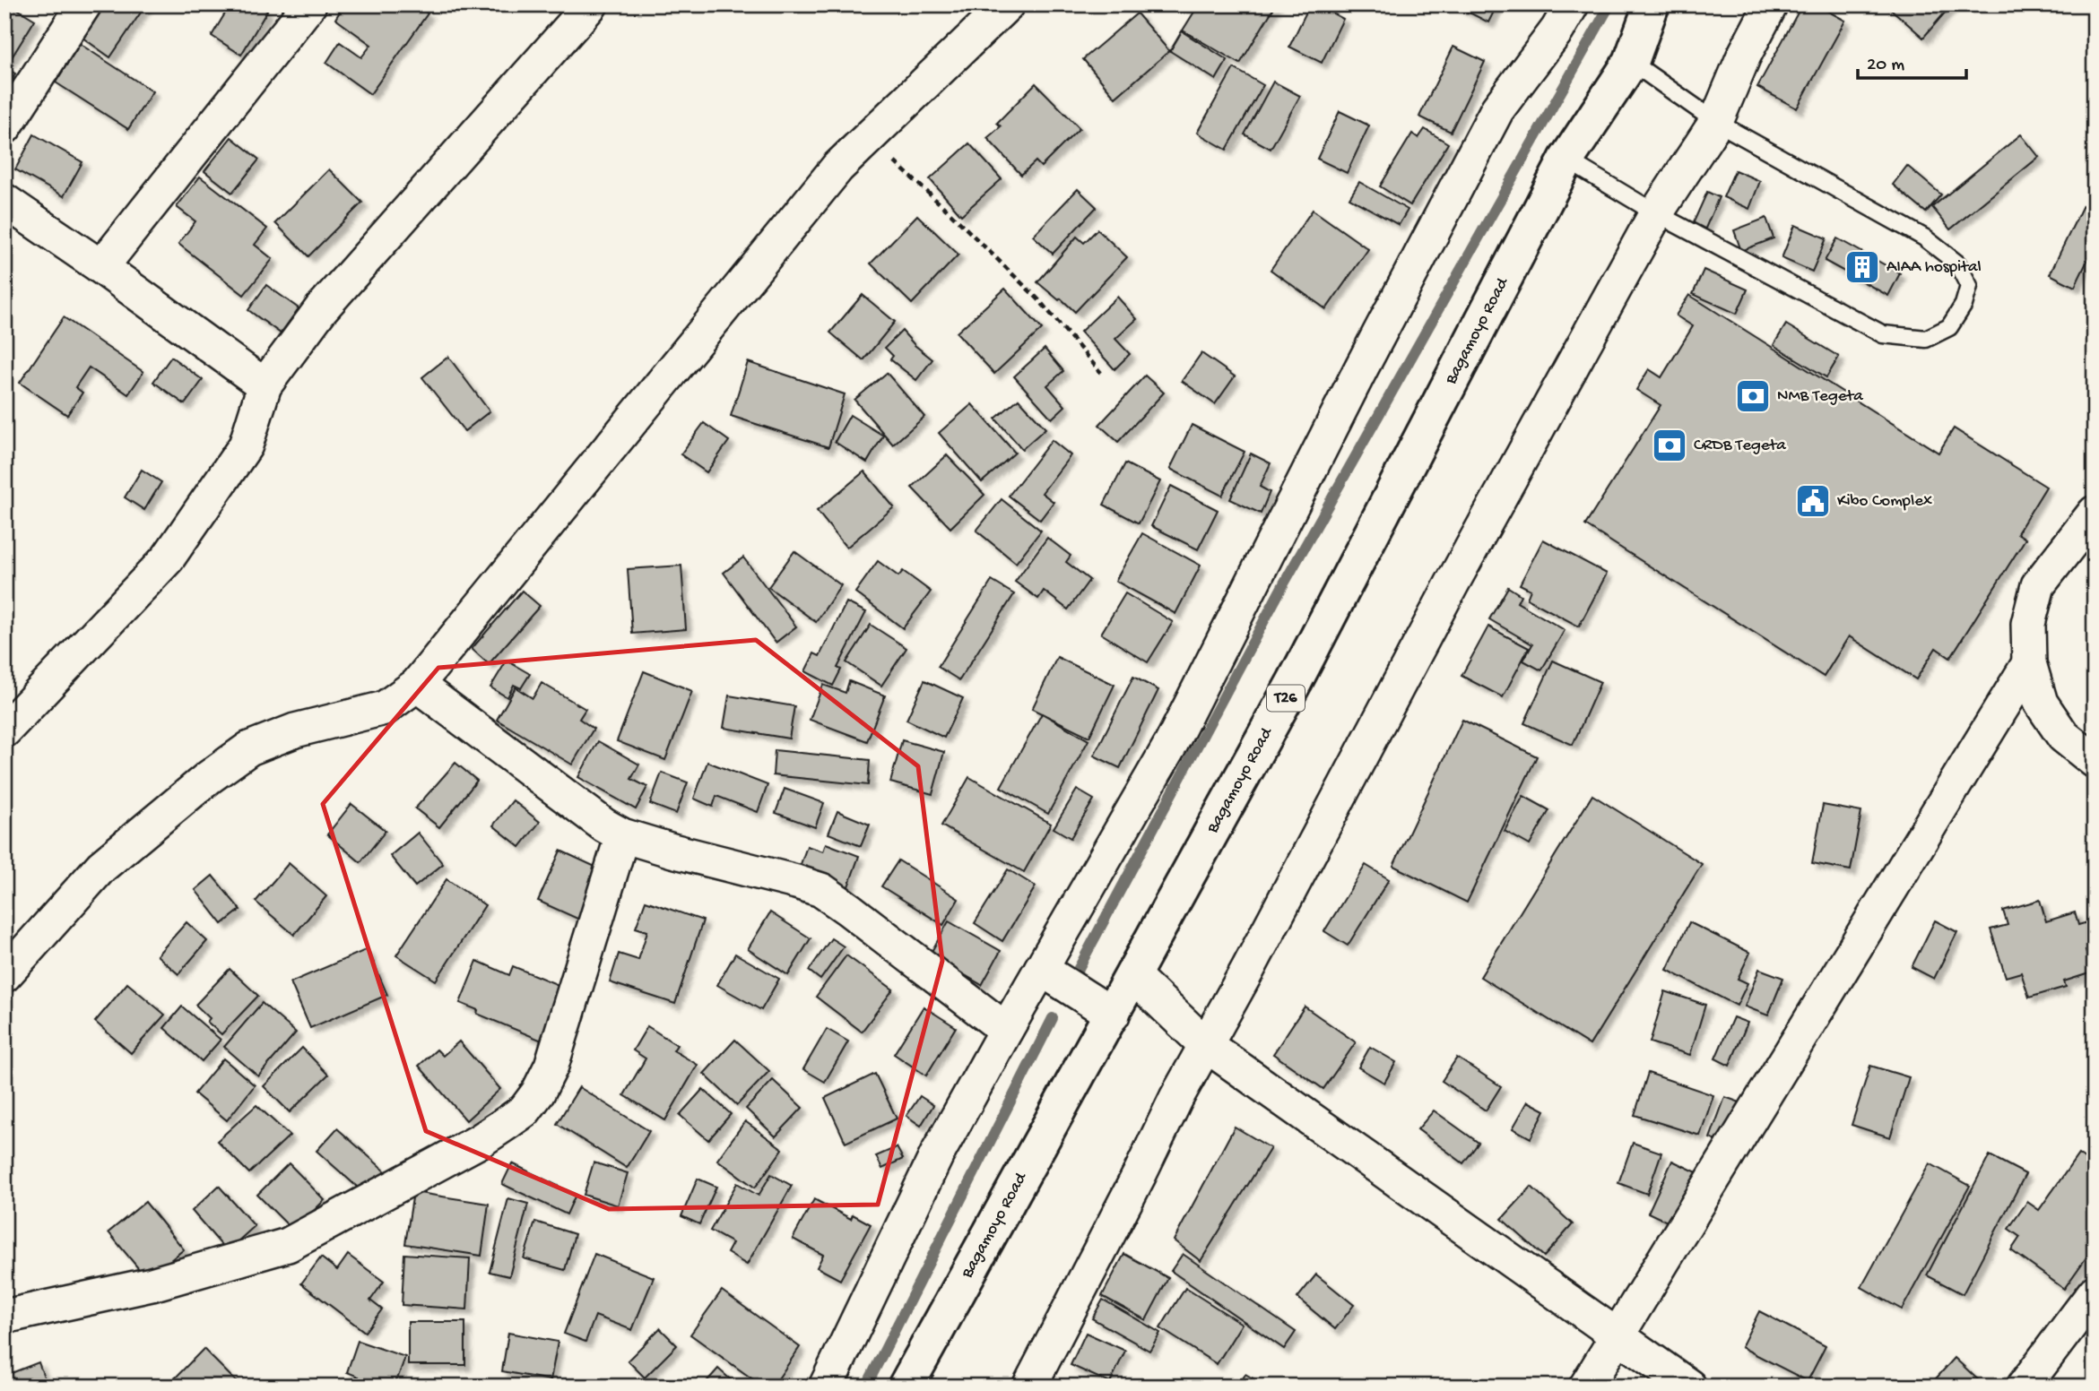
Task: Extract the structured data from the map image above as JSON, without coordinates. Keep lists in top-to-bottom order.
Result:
{
  "streets": {
    "highway": ["Bagamoyo Road", "T26"]
  },
  "places": {
    "building": ["AIAA hospital"],
    "bank": ["NMB Tegeta", "CRDB Tegeta"],
    "public building": ["Kibo Complex"]
  },
  "scale_bar": "20 m"
}
